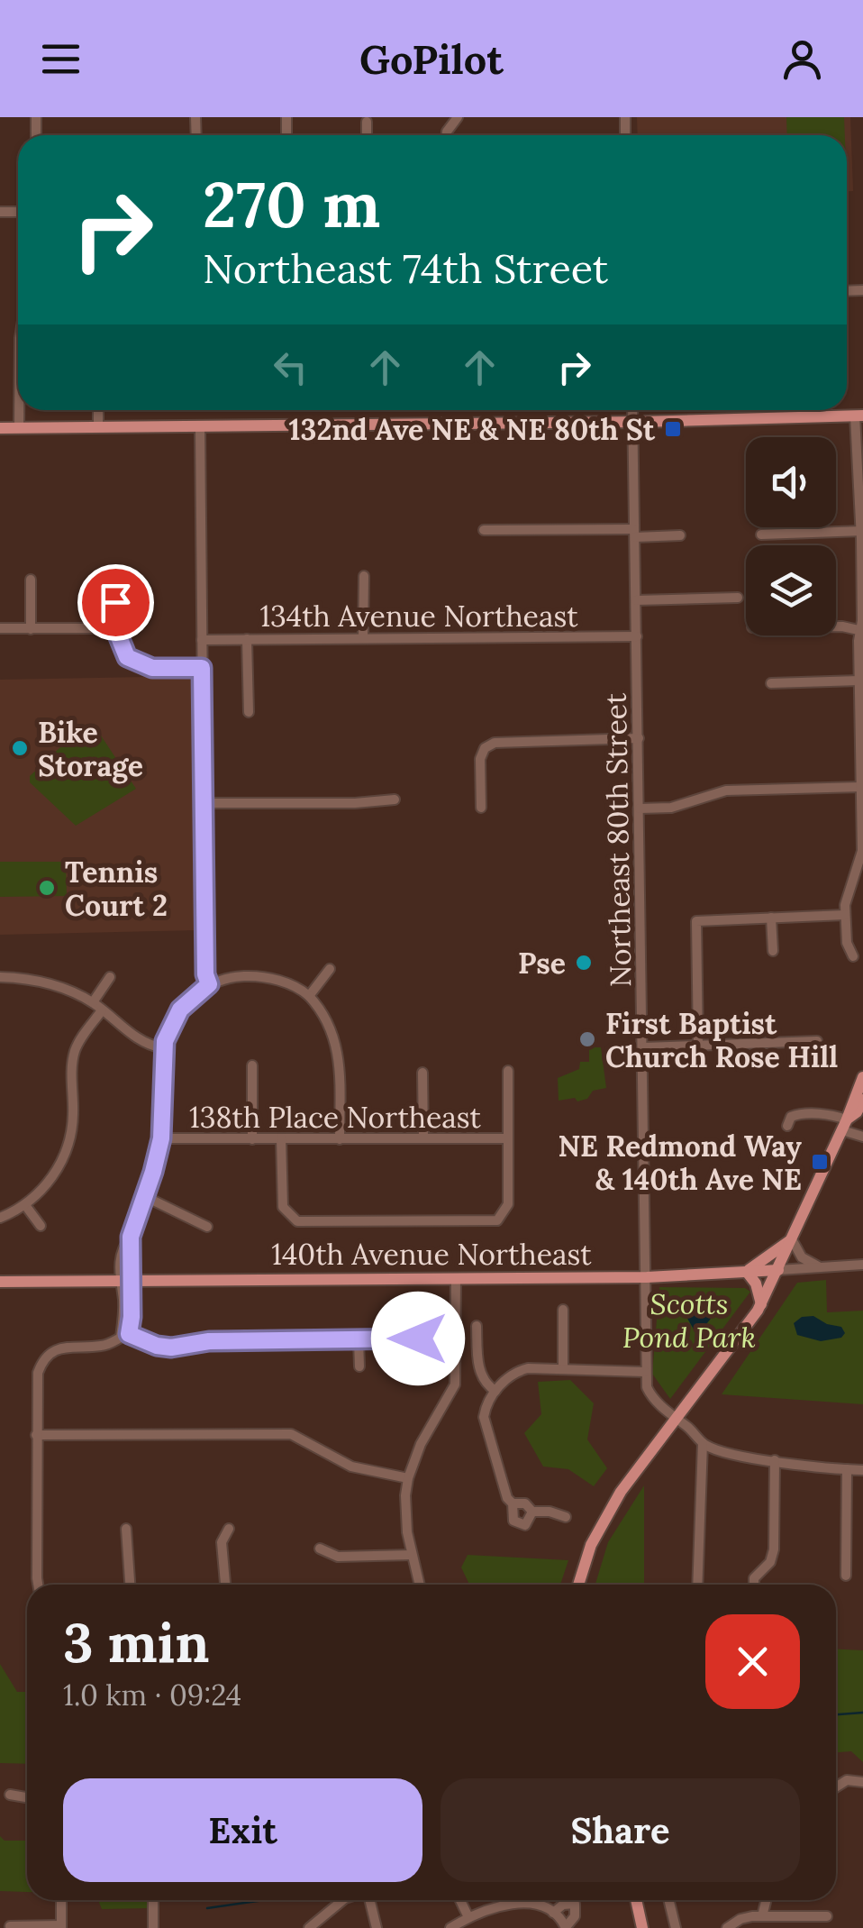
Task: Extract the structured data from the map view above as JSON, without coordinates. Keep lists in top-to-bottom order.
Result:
{
  "streets": {
    "main road": ["140th Avenue Northeast"],
    "street": ["134th Avenue Northeast", "Northeast 80th Street", "138th Place Northeast"]
  },
  "crossings": [
    ["134th Avenue Northeast", "Northeast 80th Street"],
    ["Northeast 80th Street", "140th Avenue Northeast"]
  ],
  "parks": ["Scotts Pond Park"],
  "places": {
    "transit": ["132nd Ave NE & NE 80th St", "NE Redmond Way & 140th Ave NE"],
    "other": [
      "Bike Storage",
      "Tennis Court 2",
      "Pse",
      "First Baptist Church Rose Hill"
    ]
  },
  "page": {
    "header": "GoPilot",
    "turn": ["270 m", "Northeast 74th Street"],
    "heading": ["3 min", "1.0 km · 09:24"],
    "buttons": ["Exit", "Share"]
  }
}
